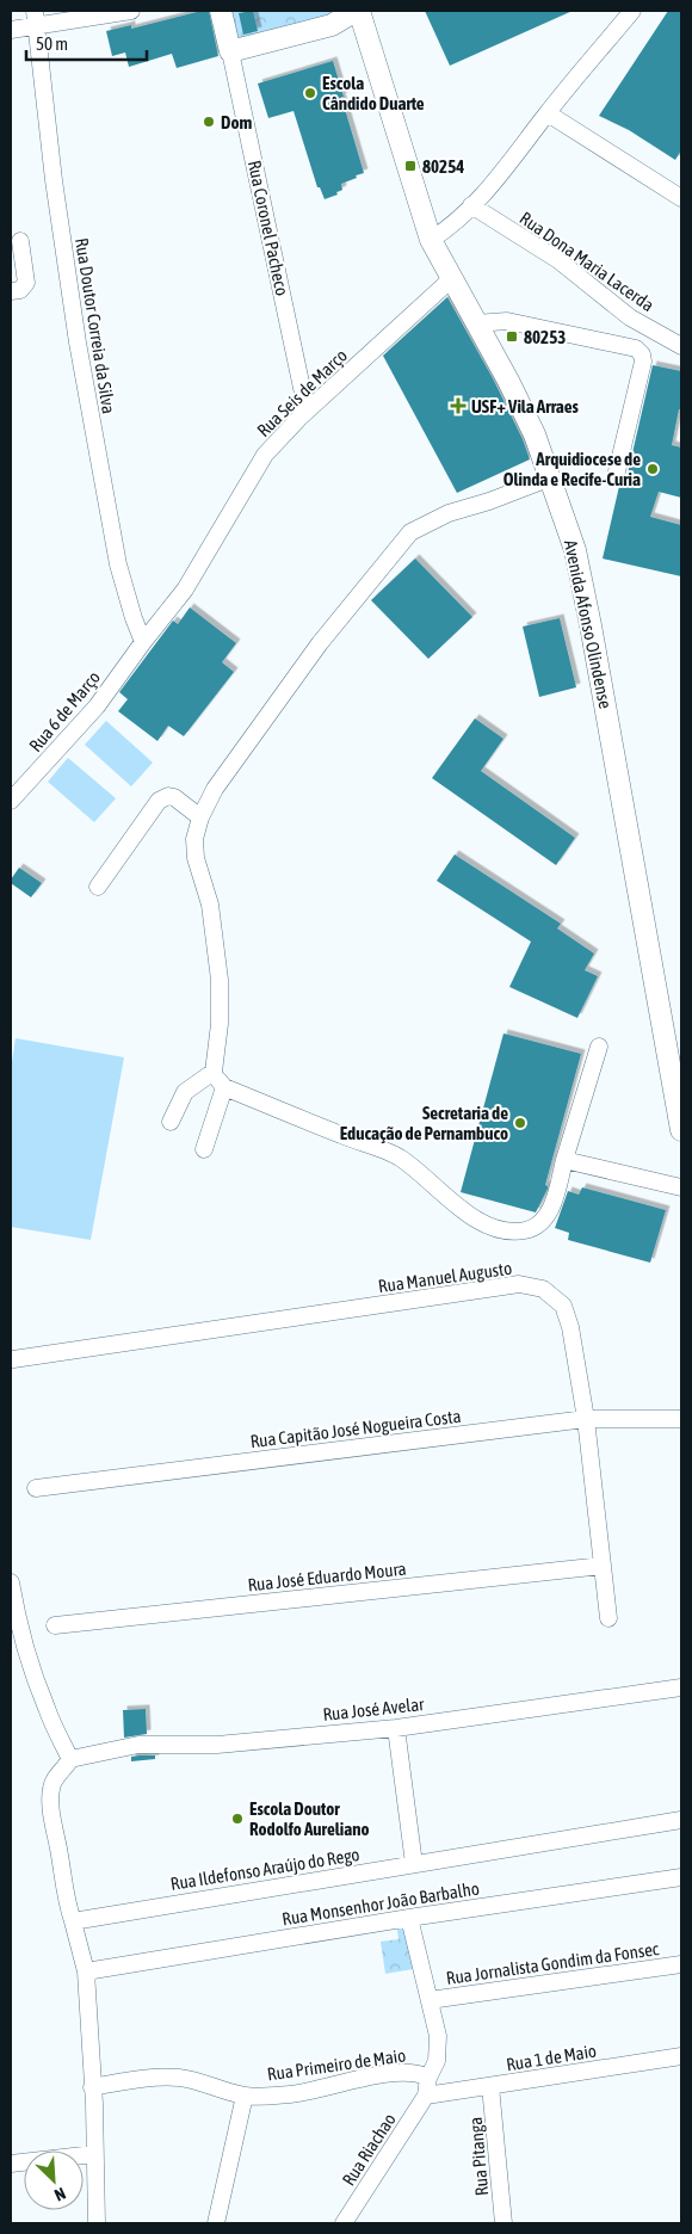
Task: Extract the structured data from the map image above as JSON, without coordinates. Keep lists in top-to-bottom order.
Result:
{
  "streets": {
    "main road": ["Rua Coronel Pacheco", "Avenida Afonso Olindense"],
    "street": [
      "Rua Dona Maria Lacerda",
      "Rua Doutor Correia da Silva",
      "Rua Seis de Março",
      "Rua 6 de Março",
      "Rua Manuel Augusto",
      "Rua Capitão José Nogueira Costa",
      "Rua José Eduardo Moura",
      "Rua José Avelar",
      "Rua Ildefonso Araújo do Rego",
      "Rua Monsenhor João Barbalho",
      "Rua Jornalista Gondim da Fonsec",
      "Rua 1 de Maio",
      "Rua Primeiro de Maio",
      "Rua Riachao",
      "Rua Pitanga"
    ]
  },
  "crossings": [
    ["Rua Coronel Pacheco", "Rua Seis de Março"],
    ["Rua Doutor Correia da Silva", "Rua Seis de Março"],
    ["Rua Doutor Correia da Silva", "Rua 6 de Março"],
    ["Rua Seis de Março", "Avenida Afonso Olindense"],
    ["Rua Seis de Março", "Rua 6 de Março"],
    ["Rua Manuel Augusto", "Rua Capitão José Nogueira Costa"],
    ["Rua Manuel Augusto", "Rua José Eduardo Moura"],
    ["Rua 1 de Maio", "Rua Primeiro de Maio"],
    ["Rua 1 de Maio", "Rua Riachao"],
    ["Rua 1 de Maio", "Rua Pitanga"],
    ["Rua Primeiro de Maio", "Rua Riachao"]
  ],
  "places": {
    "other": [
      "Escola Cândido Duarte",
      "Dom",
      "Arquidiocese de Olinda e Recife-Curia",
      "Secretaria de Educação de Pernambuco",
      "Escola Doutor Rodolfo Aureliano"
    ],
    "transit": ["80254", "80253"],
    "health": ["USF+ Vila Arraes"]
  },
  "scale_bar": "50 m",
  "north": "bottom right"
}
